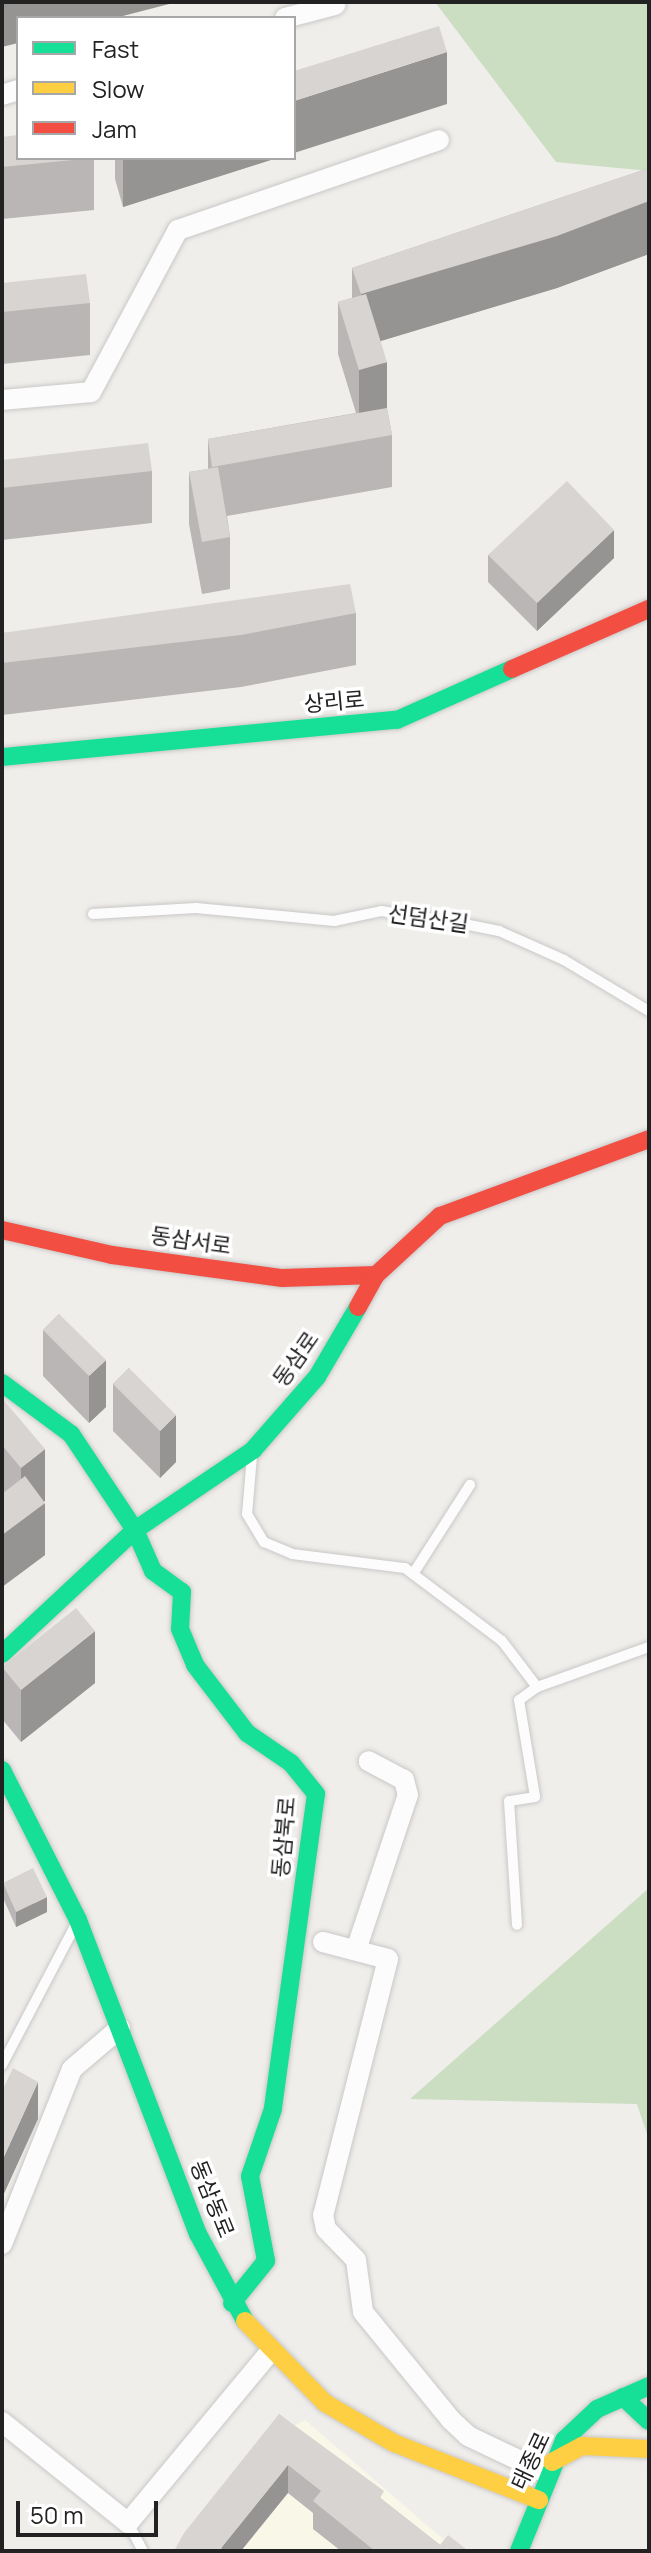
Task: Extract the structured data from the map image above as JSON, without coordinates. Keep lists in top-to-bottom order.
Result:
{
  "streets": {
    "street": [
      "상리로",
      "동삼서로",
      "동삼로",
      "동삼북로",
      "동삼동로",
      "태종로"
    ],
    "lane": ["선덤산길"]
  },
  "crossings": [
    ["동삼서로", "동삼로"],
    ["동삼로", "동삼북로"],
    ["동삼북로", "동삼동로"],
    ["동삼동로", "태종로"]
  ],
  "legend": ["Fast", "Slow", "Jam"],
  "scale_bar": "50 m"
}
